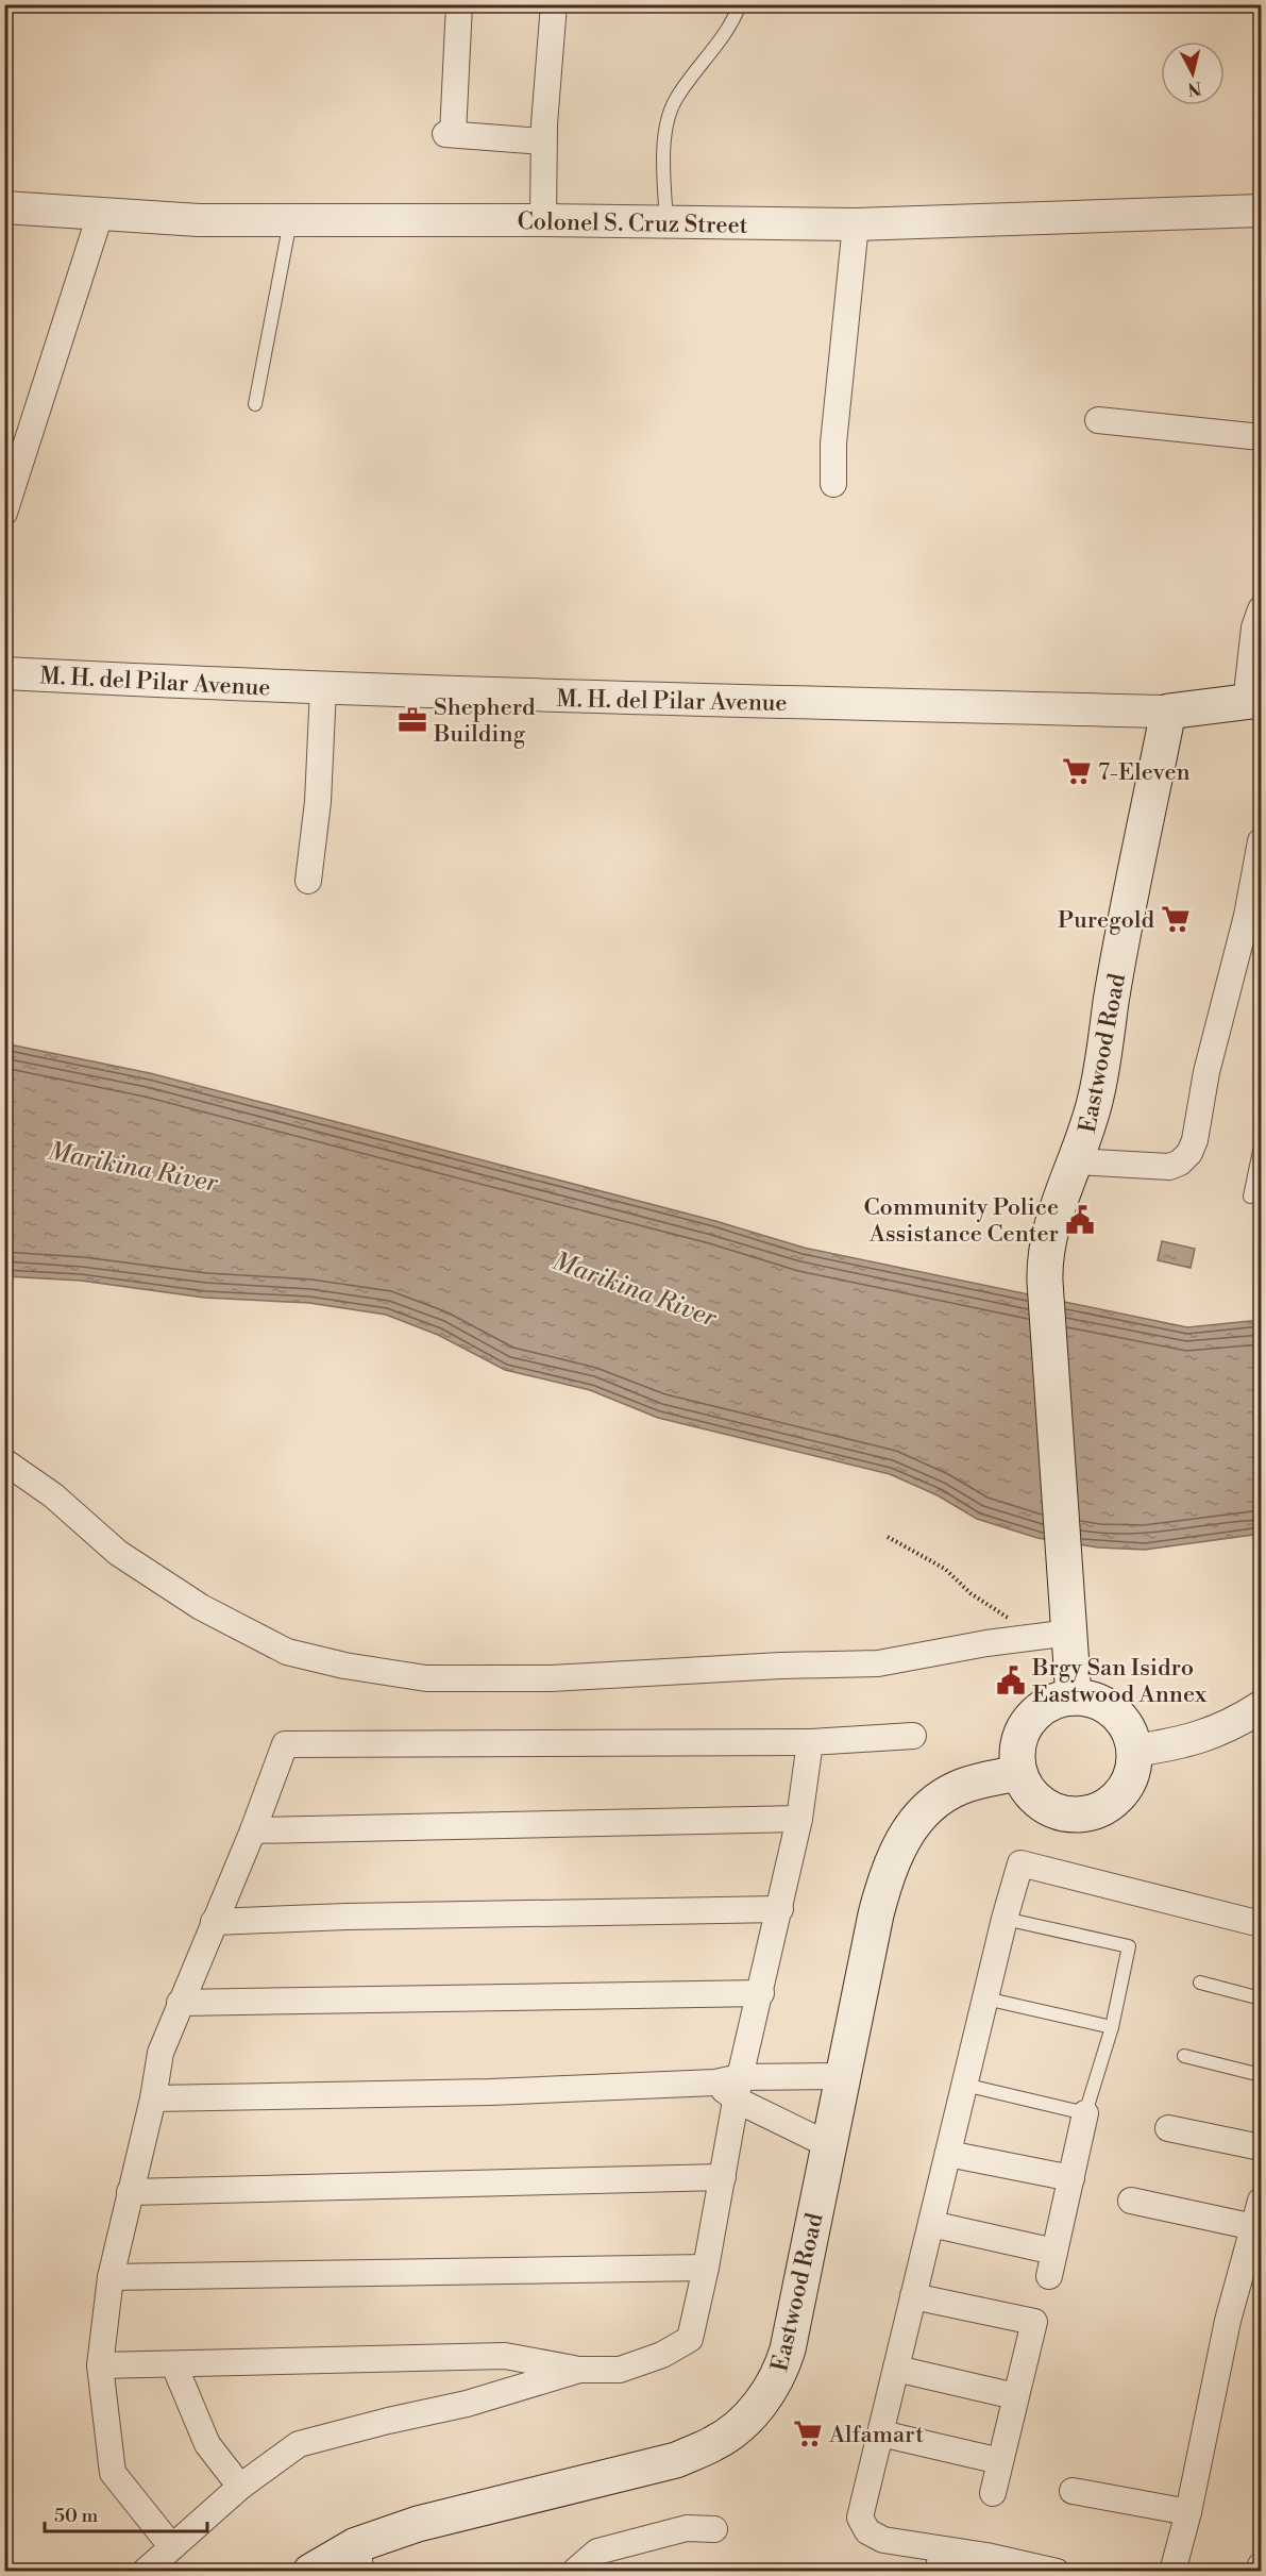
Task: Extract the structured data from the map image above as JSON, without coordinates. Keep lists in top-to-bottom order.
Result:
{
  "streets": {
    "main road": ["M. H. del Pilar Avenue", "Eastwood Road"],
    "street": ["Colonel S. Cruz Street"]
  },
  "crossings": [
    ["M. H. del Pilar Avenue", "Eastwood Road"]
  ],
  "water": ["Marikina River"],
  "places": {
    "office": ["Shepherd Building"],
    "supermarket": ["7-Eleven", "Puregold", "Alfamart"],
    "public building": ["Community Police Assistance Center", "Brgy San Isidro Eastwood Annex"]
  },
  "scale_bar": "50 m",
  "north": "bottom"
}
